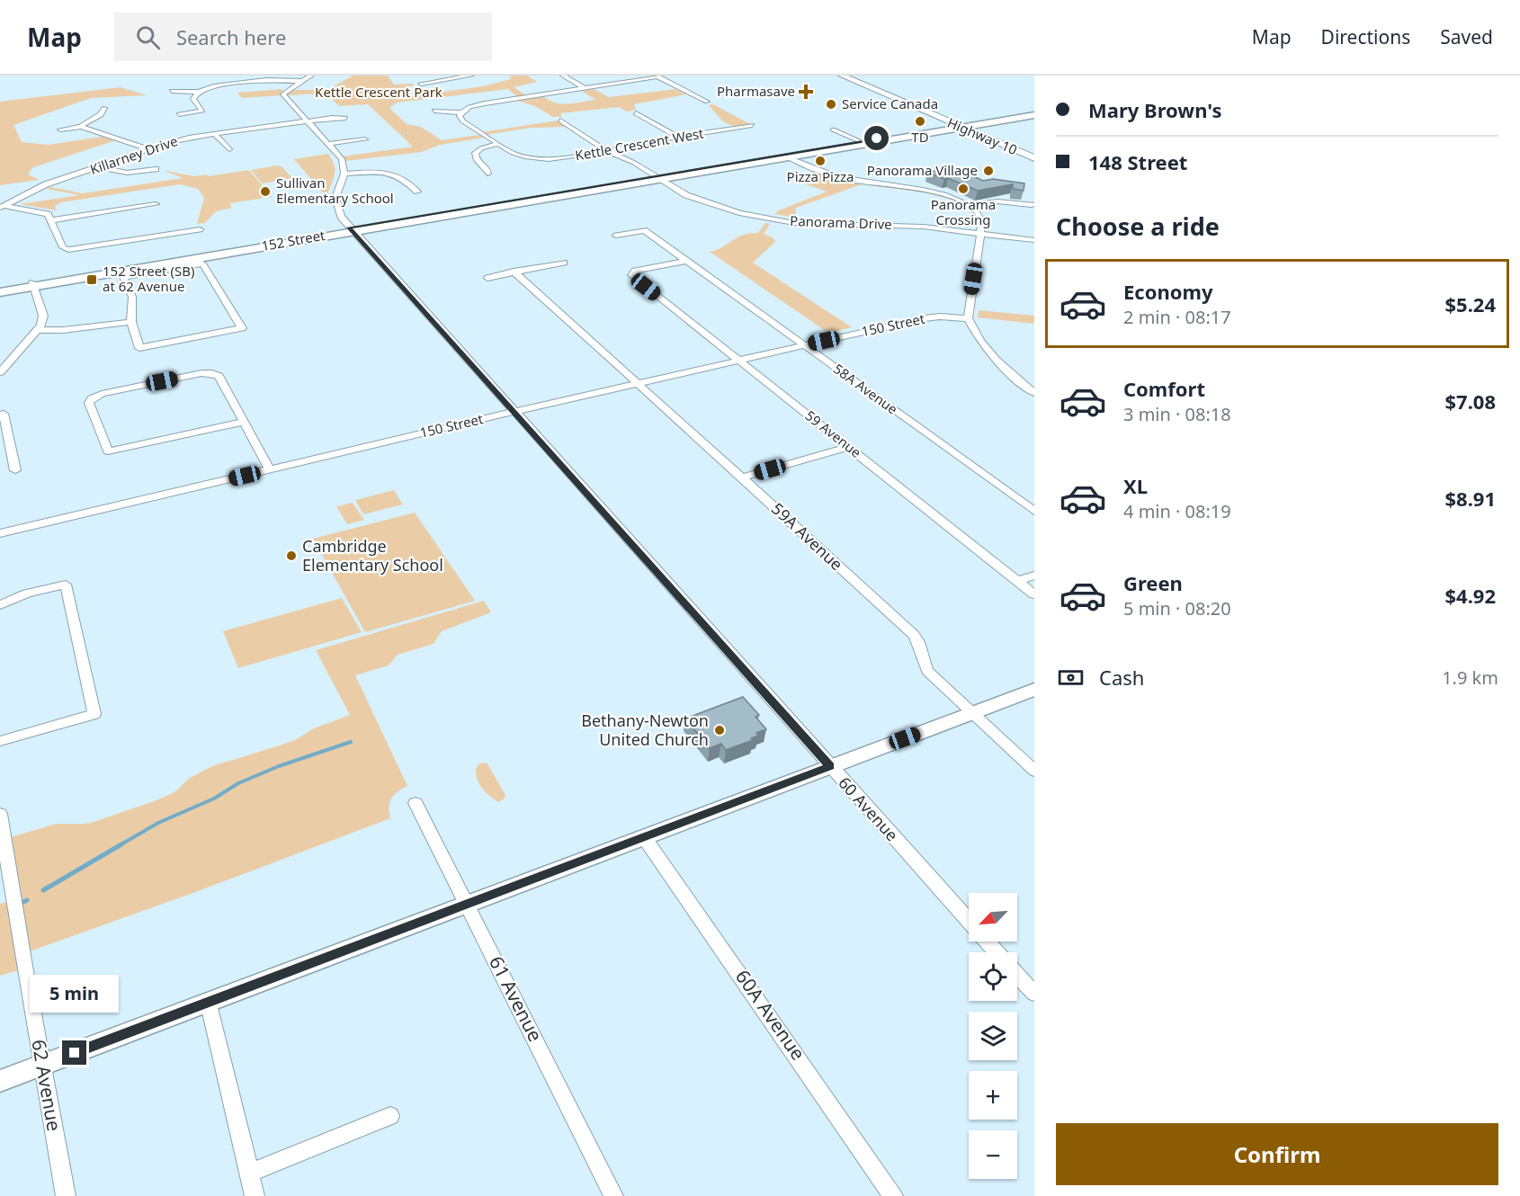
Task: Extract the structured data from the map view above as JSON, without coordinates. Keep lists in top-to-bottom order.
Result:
{
  "streets": {
    "highway": ["Highway 10"],
    "main road": ["152 Street"],
    "street": [
      "Kettle Crescent West",
      "Killarney Drive",
      "Panorama Drive",
      "150 Street",
      "58A Avenue",
      "59 Avenue",
      "59A Avenue",
      "60 Avenue",
      "61 Avenue",
      "60A Avenue",
      "62 Avenue"
    ]
  },
  "crossings": [
    ["Highway 10", "152 Street"],
    ["Panorama Drive", "152 Street"],
    ["152 Street", "60 Avenue"],
    ["150 Street", "58A Avenue"],
    ["150 Street", "59 Avenue"],
    ["150 Street", "59A Avenue"],
    ["150 Street", "60 Avenue"],
    ["58A Avenue", "59 Avenue"]
  ],
  "parks": ["Kettle Crescent Park"],
  "places": {
    "health": ["Pharmasave"],
    "other": [
      "Service Canada",
      "TD",
      "Pizza Pizza",
      "Panorama Village",
      "Panorama Crossing",
      "Sullivan Elementary School",
      "Cambridge Elementary School",
      "Bethany-Newton United Church"
    ],
    "transit": ["152 Street (SB) at 62 Avenue"]
  },
  "north": "bottom left",
  "page": {
    "header": "Map",
    "search": "Search here",
    "nav": ["Map", "Directions", "Saved"],
    "banner": ["Mary Brown's", "148 Street"],
    "heading": "Choose a ride",
    "list": [
      {
        "name": "Economy",
        "note": "2 min · 08:17",
        "value": "$5.24"
      },
      {
        "name": "Comfort",
        "note": "3 min · 08:18",
        "value": "$7.08"
      },
      {
        "name": "XL",
        "note": "4 min · 08:19",
        "value": "$8.91"
      },
      {
        "name": "Green",
        "note": "5 min · 08:20",
        "value": "$4.92"
      }
    ],
    "pay": ["Cash", "1.9 km"],
    "map_buttons": ["+", "−"],
    "bubble": "5 min",
    "buttons": "Confirm"
  }
}
